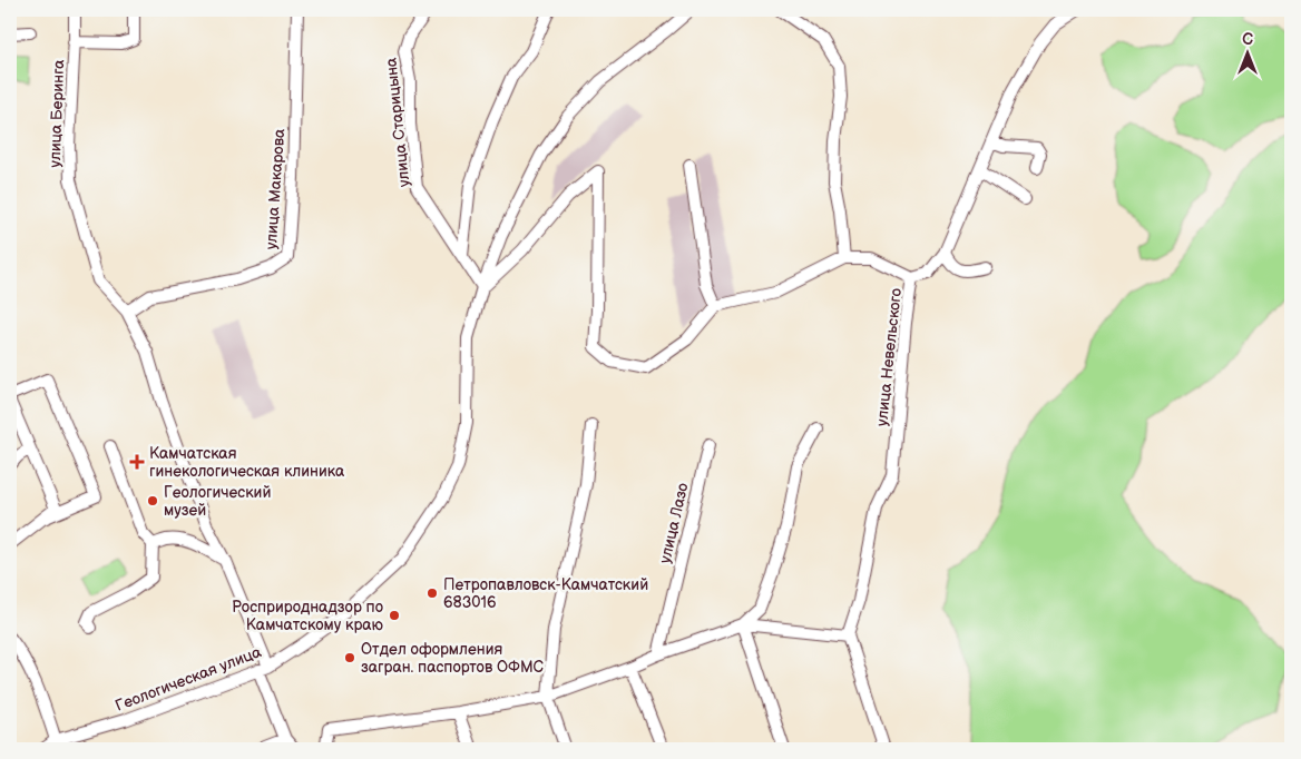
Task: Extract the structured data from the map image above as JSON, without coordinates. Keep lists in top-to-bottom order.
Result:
{
  "streets": {
    "street": [
      "улица Беринга",
      "улица Старицына",
      "улица Макарова",
      "улица Невельского",
      "улица Лазо",
      "Геологическая улица"
    ]
  },
  "crossings": [
    ["улица Беринга", "улица Макарова"],
    ["улица Старицына", "Геологическая улица"]
  ],
  "places": {
    "health": ["Камчатская гинекологическая клиника"],
    "other": [
      "Геологический музей",
      "Петропавловск-Камчатский 683016",
      "Росприроднадзор по Камчатскому краю",
      "Отдел оформления загран. паспортов ОФМС"
    ]
  },
  "north": "top"
}
